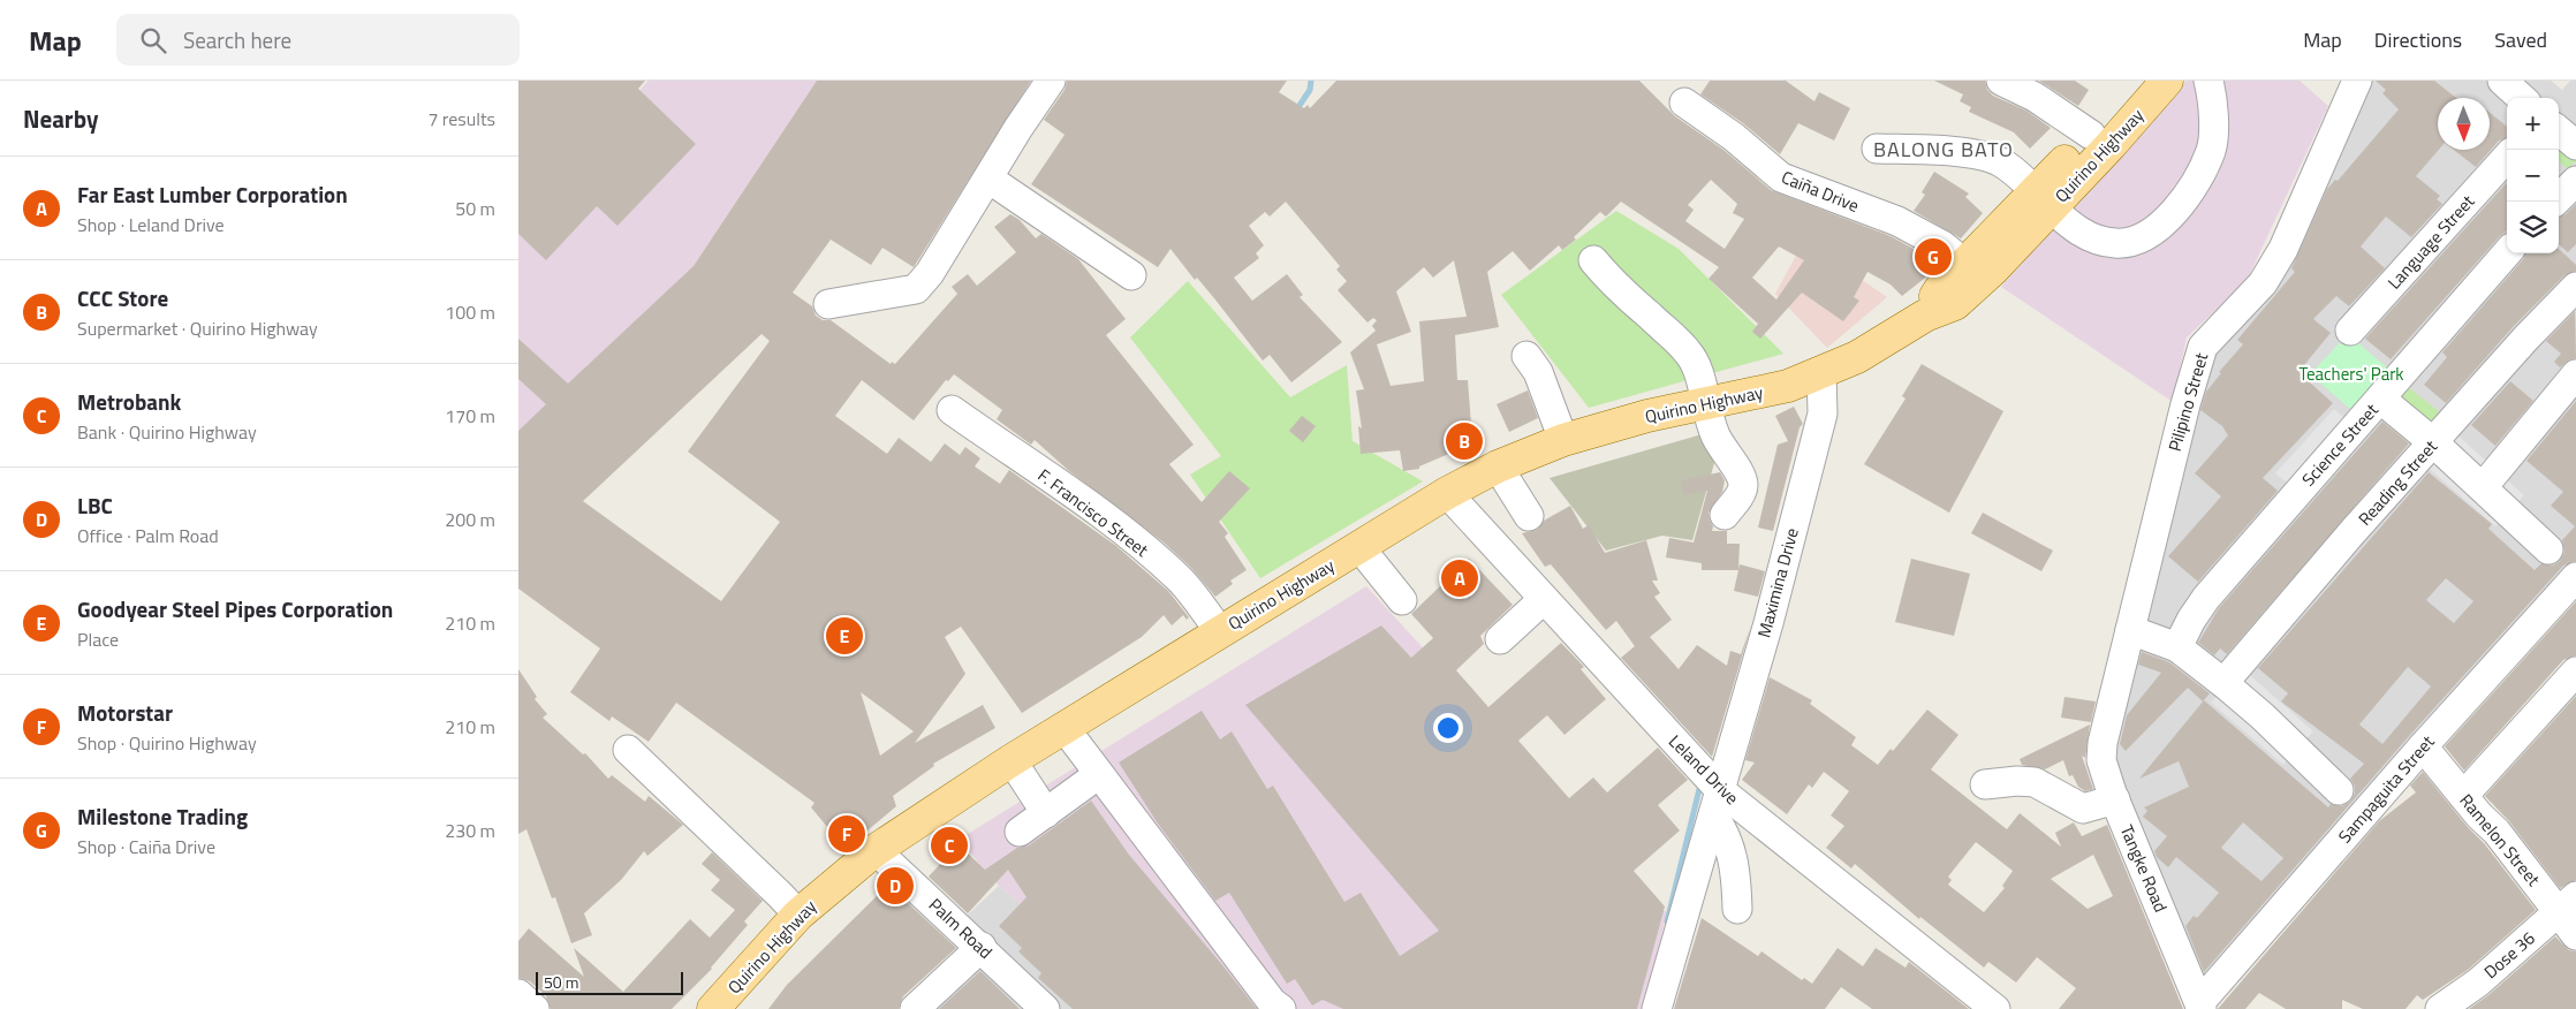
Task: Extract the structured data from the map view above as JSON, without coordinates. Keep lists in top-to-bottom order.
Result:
{
  "streets": {
    "main road": ["Quirino Highway"],
    "street": [
      "Caiña Drive",
      "Language Street",
      "Pilipino Street",
      "Science Street",
      "Reading Street",
      "F. Francisco Street",
      "Maximina Drive",
      "Leland Drive",
      "Sampaguita Street",
      "Ramelon Street",
      "Tangke Road",
      "Palm Road",
      "Dose 36"
    ]
  },
  "crossings": [
    ["Quirino Highway", "Caiña Drive"],
    ["Quirino Highway", "F. Francisco Street"],
    ["Quirino Highway", "Maximina Drive"],
    ["Quirino Highway", "Leland Drive"],
    ["Quirino Highway", "Palm Road"],
    ["Pilipino Street", "Tangke Road"],
    ["Maximina Drive", "Leland Drive"],
    ["Sampaguita Street", "Ramelon Street"],
    ["Sampaguita Street", "Tangke Road"],
    ["Ramelon Street", "Dose 36"]
  ],
  "districts": ["BALONG BATO"],
  "parks": ["Teachers' Park"],
  "scale_bar": "50 m",
  "north": "bottom",
  "page": {
    "header": "Map",
    "search": "Search here",
    "nav": ["Map", "Directions", "Saved"],
    "heading": ["Nearby", "7 results"],
    "map_buttons": ["+", "−"],
    "list": [
      {
        "mark": "A",
        "name": "Far East Lumber Corporation",
        "note": "Shop · Leland Drive",
        "value": "50 m"
      },
      {
        "mark": "B",
        "name": "CCC Store",
        "note": "Supermarket · Quirino Highway",
        "value": "100 m"
      },
      {
        "mark": "C",
        "name": "Metrobank",
        "note": "Bank · Quirino Highway",
        "value": "170 m"
      },
      {
        "mark": "D",
        "name": "LBC",
        "note": "Office · Palm Road",
        "value": "200 m"
      },
      {
        "mark": "E",
        "name": "Goodyear Steel Pipes Corporation",
        "note": "Place",
        "value": "210 m"
      },
      {
        "mark": "F",
        "name": "Motorstar",
        "note": "Shop · Quirino Highway",
        "value": "210 m"
      },
      {
        "mark": "G",
        "name": "Milestone Trading",
        "note": "Shop · Caiña Drive",
        "value": "230 m"
      }
    ],
    "pins": [
      "G",
      "B",
      "A",
      "E",
      "F",
      "C",
      "D"
    ],
    "scale": "50 m"
  }
}
